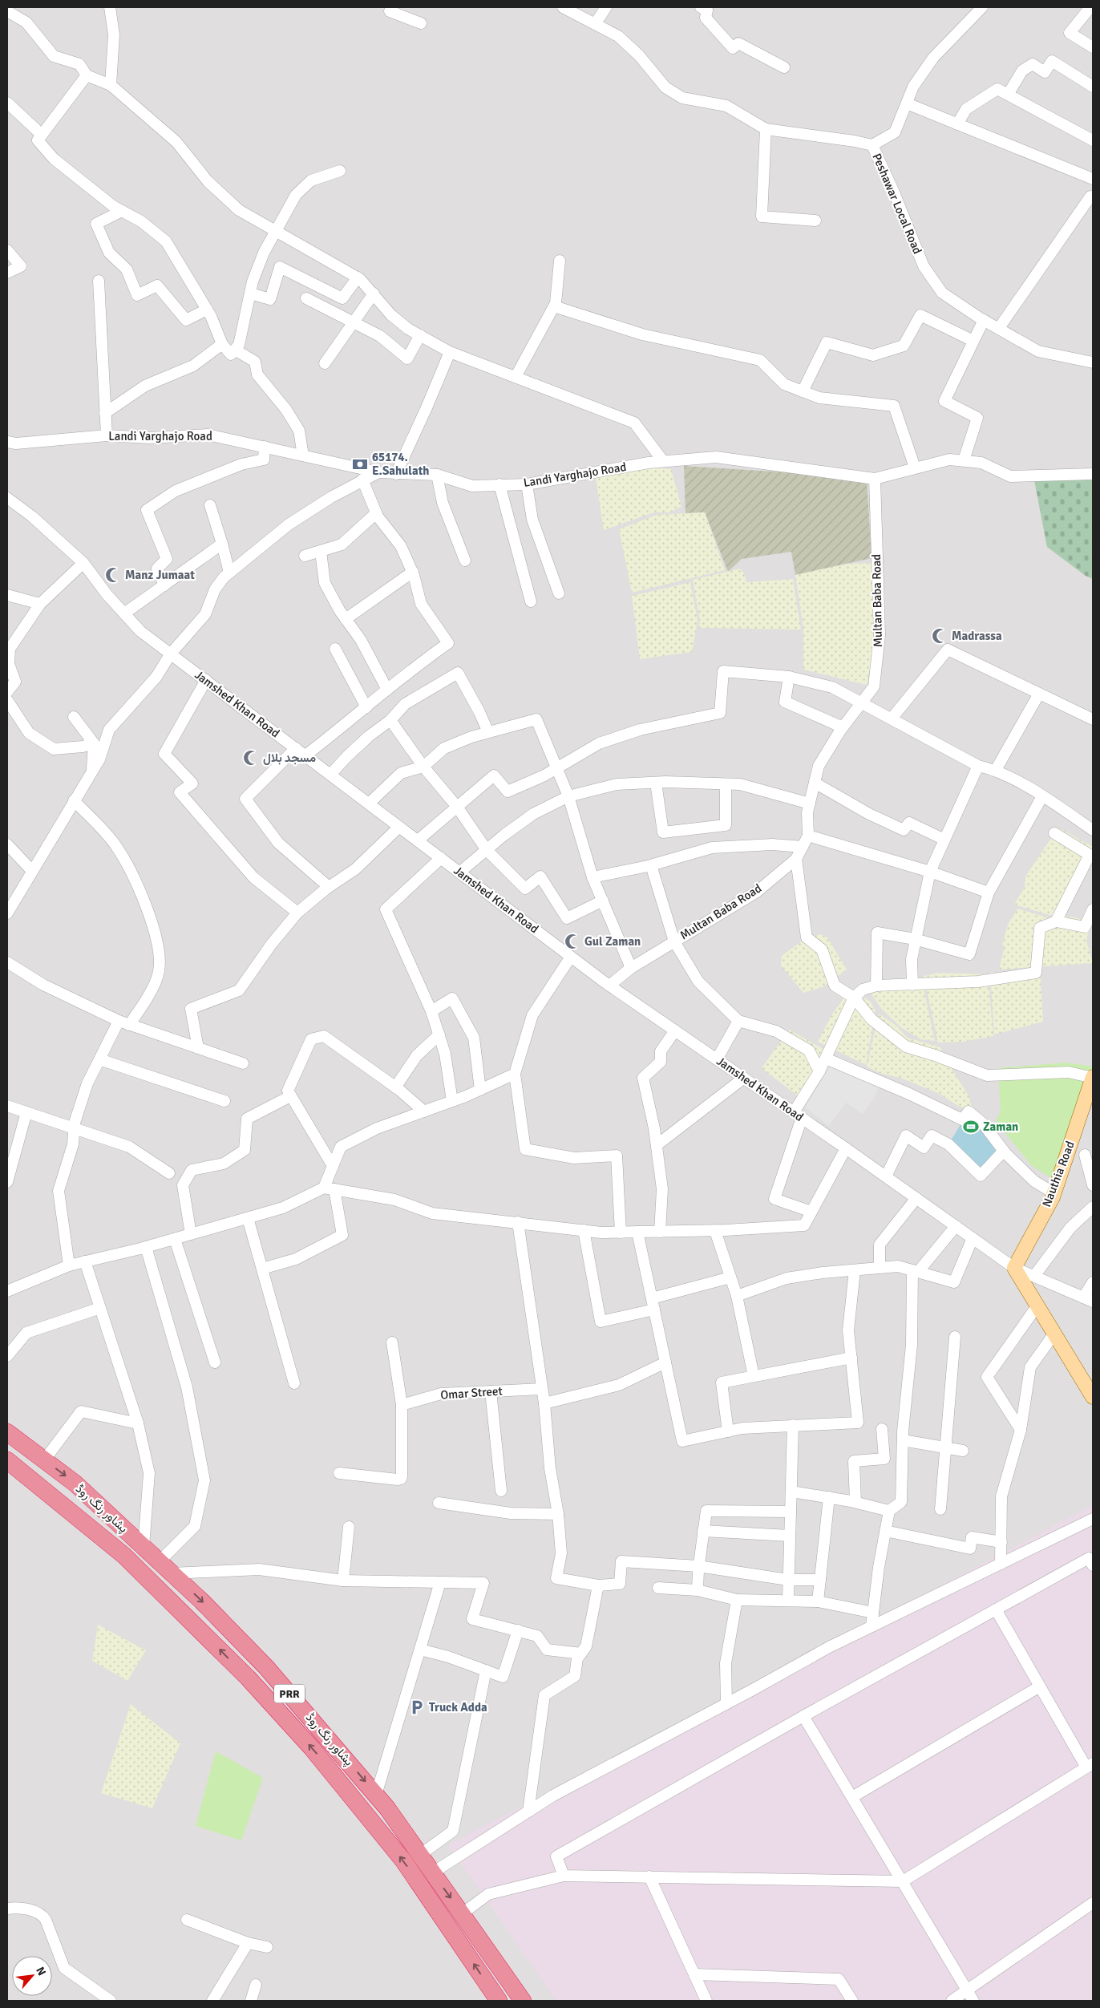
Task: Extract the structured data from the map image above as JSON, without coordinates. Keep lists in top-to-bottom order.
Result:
{
  "streets": {
    "highway": ["پشاور رنگ روڈ", "PRR"],
    "main road": ["Nauthia Road"],
    "street": [
      "Peshawar Local Road",
      "Landi Yarghajo Road",
      "Multan Baba Road",
      "Jamshed Khan Road",
      "Omar Street"
    ]
  },
  "crossings": [
    ["Landi Yarghajo Road", "Multan Baba Road"],
    ["Multan Baba Road", "Jamshed Khan Road"],
    ["Jamshed Khan Road", "Nauthia Road"]
  ],
  "places": {
    "bank": ["65174. E.Sahulath"],
    "mosque": [
      "Manz Jumaat",
      "Madrassa",
      "مسجد بلال",
      "Gul Zaman"
    ],
    "sports": ["Zaman"],
    "parking": ["Truck Adda"]
  },
  "north": "top right"
}
